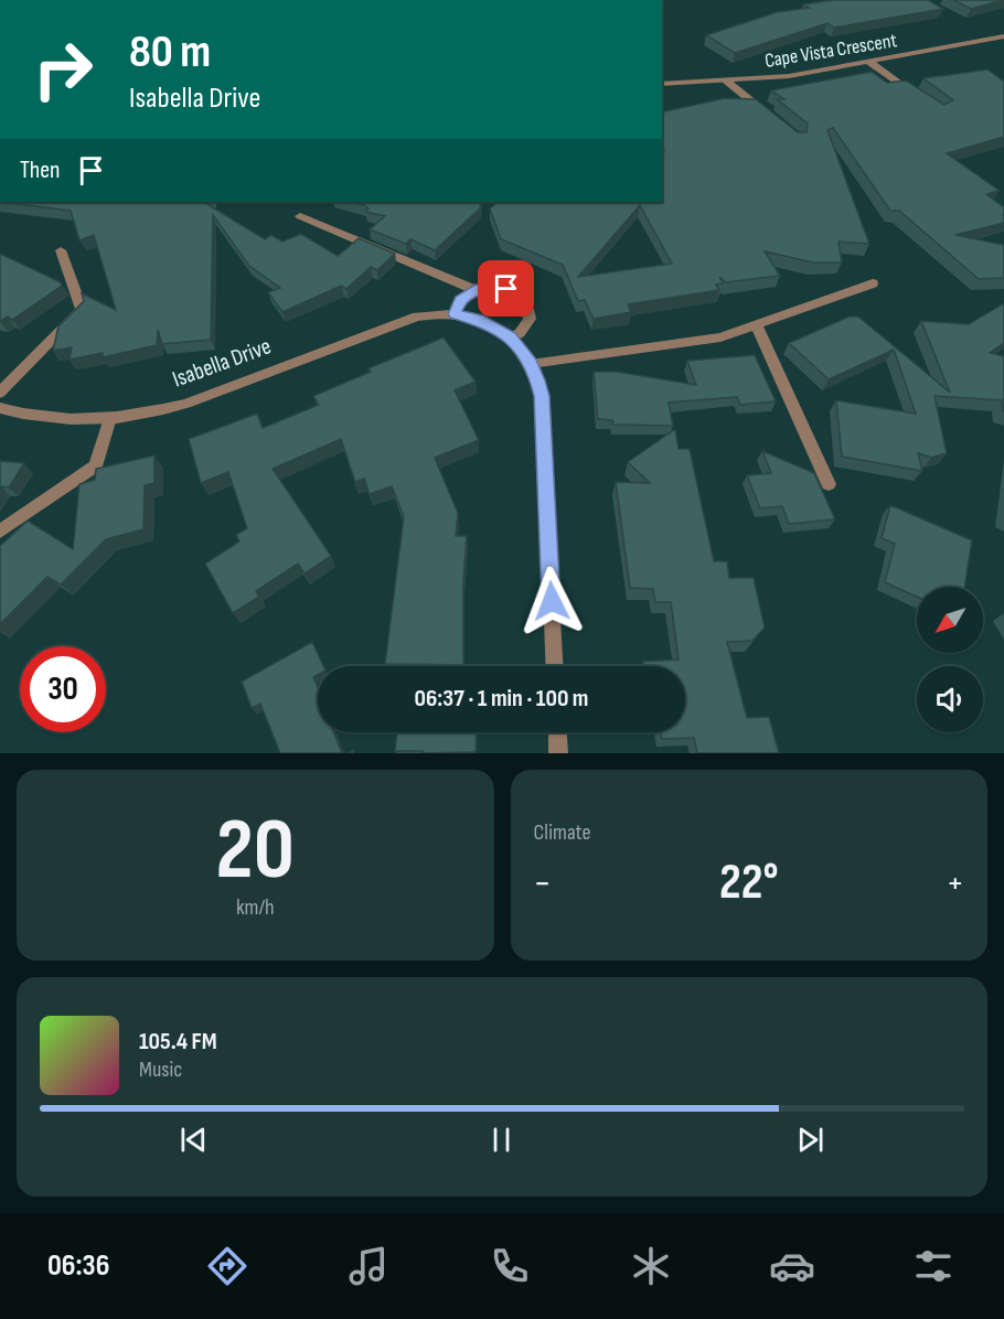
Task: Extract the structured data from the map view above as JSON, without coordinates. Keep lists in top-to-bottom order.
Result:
{
  "streets": {
    "street": ["Cape Vista Crescent", "Isabella Drive"]
  },
  "north": "bottom left",
  "page": {
    "turn": ["80 m", "Isabella Drive"],
    "then": "Then",
    "limit": "30",
    "trip": "06:37 · 1 min · 100 m",
    "tile": [
      ["20", "km/h"],
      "Climate"
    ],
    "heat": ["−", "22°", "+"],
    "song": ["105.4 FM", "Music"],
    "tabs": "06:36"
  }
}
